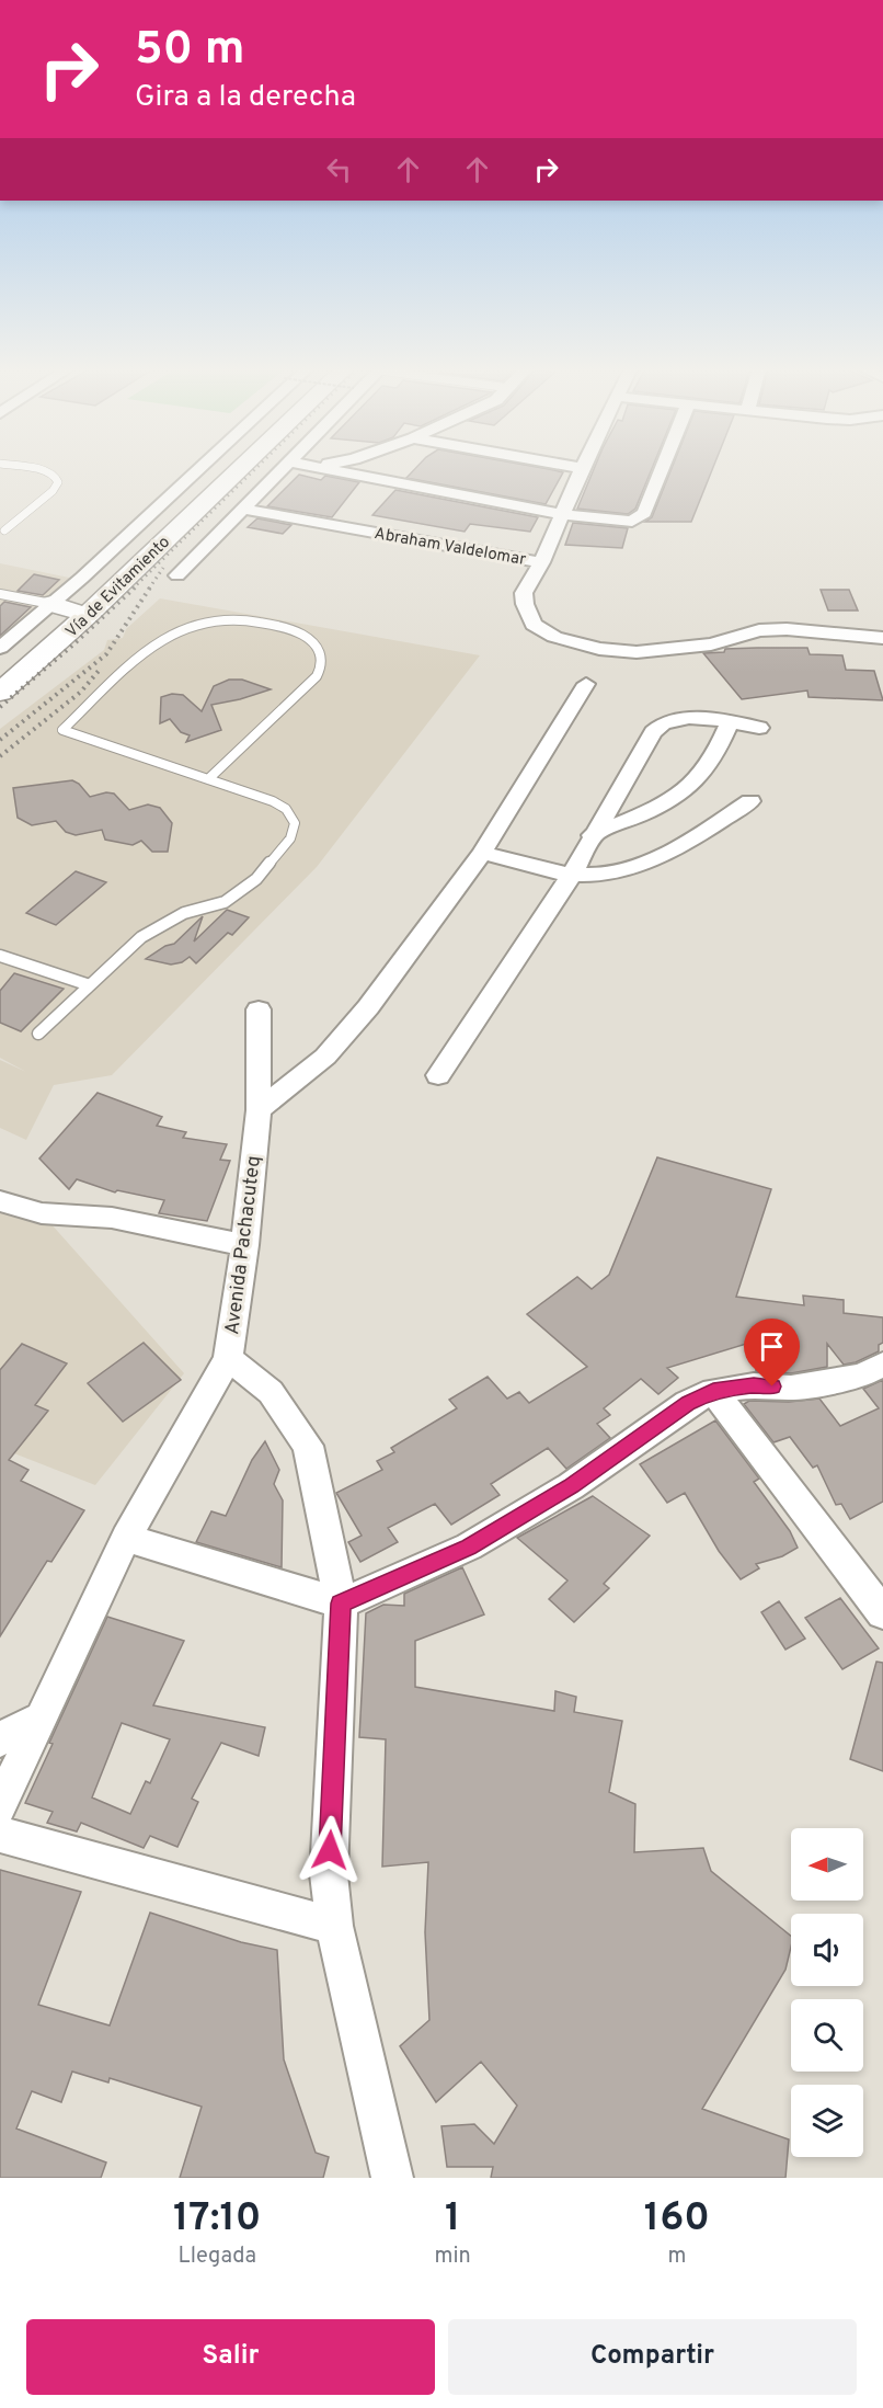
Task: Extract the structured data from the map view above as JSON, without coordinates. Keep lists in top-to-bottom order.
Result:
{
  "streets": {
    "highway": ["Vía de Evitamiento"],
    "street": ["Abraham Valdelomar", "Avenida Pachacuteq"]
  },
  "north": "left",
  "page": {
    "turn": ["50 m", "Gira a la derecha"],
    "eta": [
      "17:10",
      "Llegada",
      "1",
      "min",
      "160",
      "m"
    ],
    "buttons": ["Salir", "Compartir"]
  }
}
